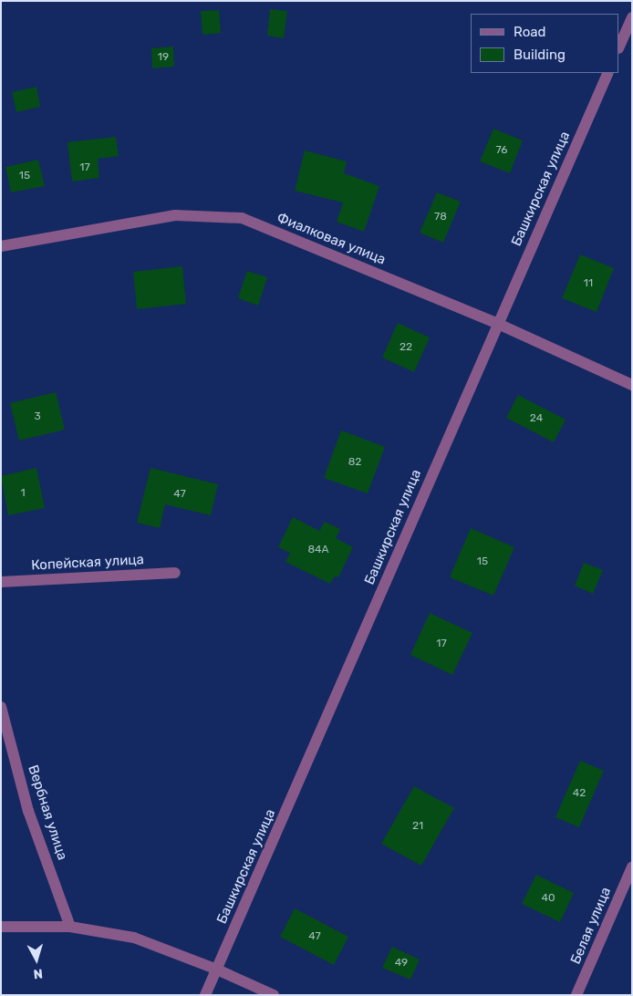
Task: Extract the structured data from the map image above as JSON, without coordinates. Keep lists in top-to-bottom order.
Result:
{
  "streets": {
    "street": [
      "Башкирская улица",
      "Фиалковая улица",
      "Копейская улица",
      "Вербная улица",
      "Белая улица"
    ]
  },
  "crossings": [
    ["Башкирская улица", "Фиалковая улица"]
  ],
  "house_numbers": [
    "19",
    "76",
    "17",
    "15",
    "78",
    "11",
    "22",
    "3",
    "24",
    "82",
    "1",
    "47",
    "84А",
    "15",
    "17",
    "42",
    "21",
    "40",
    "47",
    "49"
  ],
  "legend": ["Road", "Building"],
  "north": "bottom"
}
